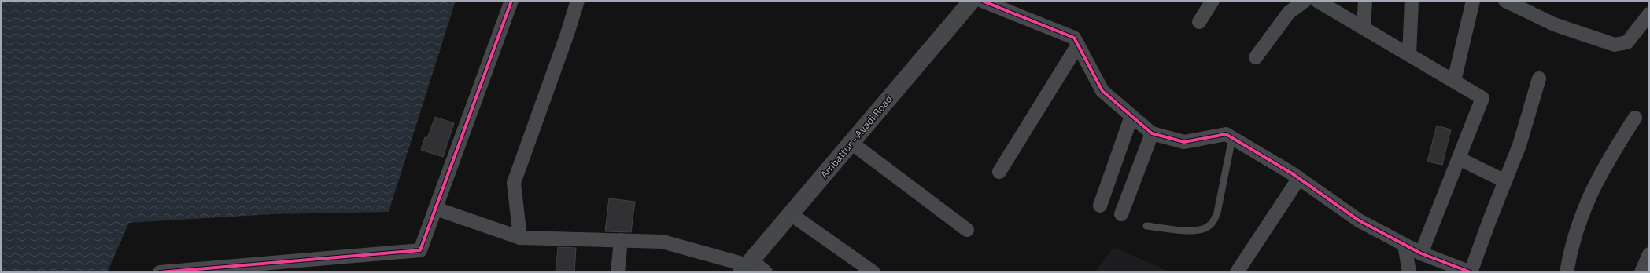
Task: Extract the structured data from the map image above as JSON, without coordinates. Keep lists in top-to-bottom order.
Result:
{
  "streets": {
    "street": ["Ambattur - Avadi Road"]
  }
}
